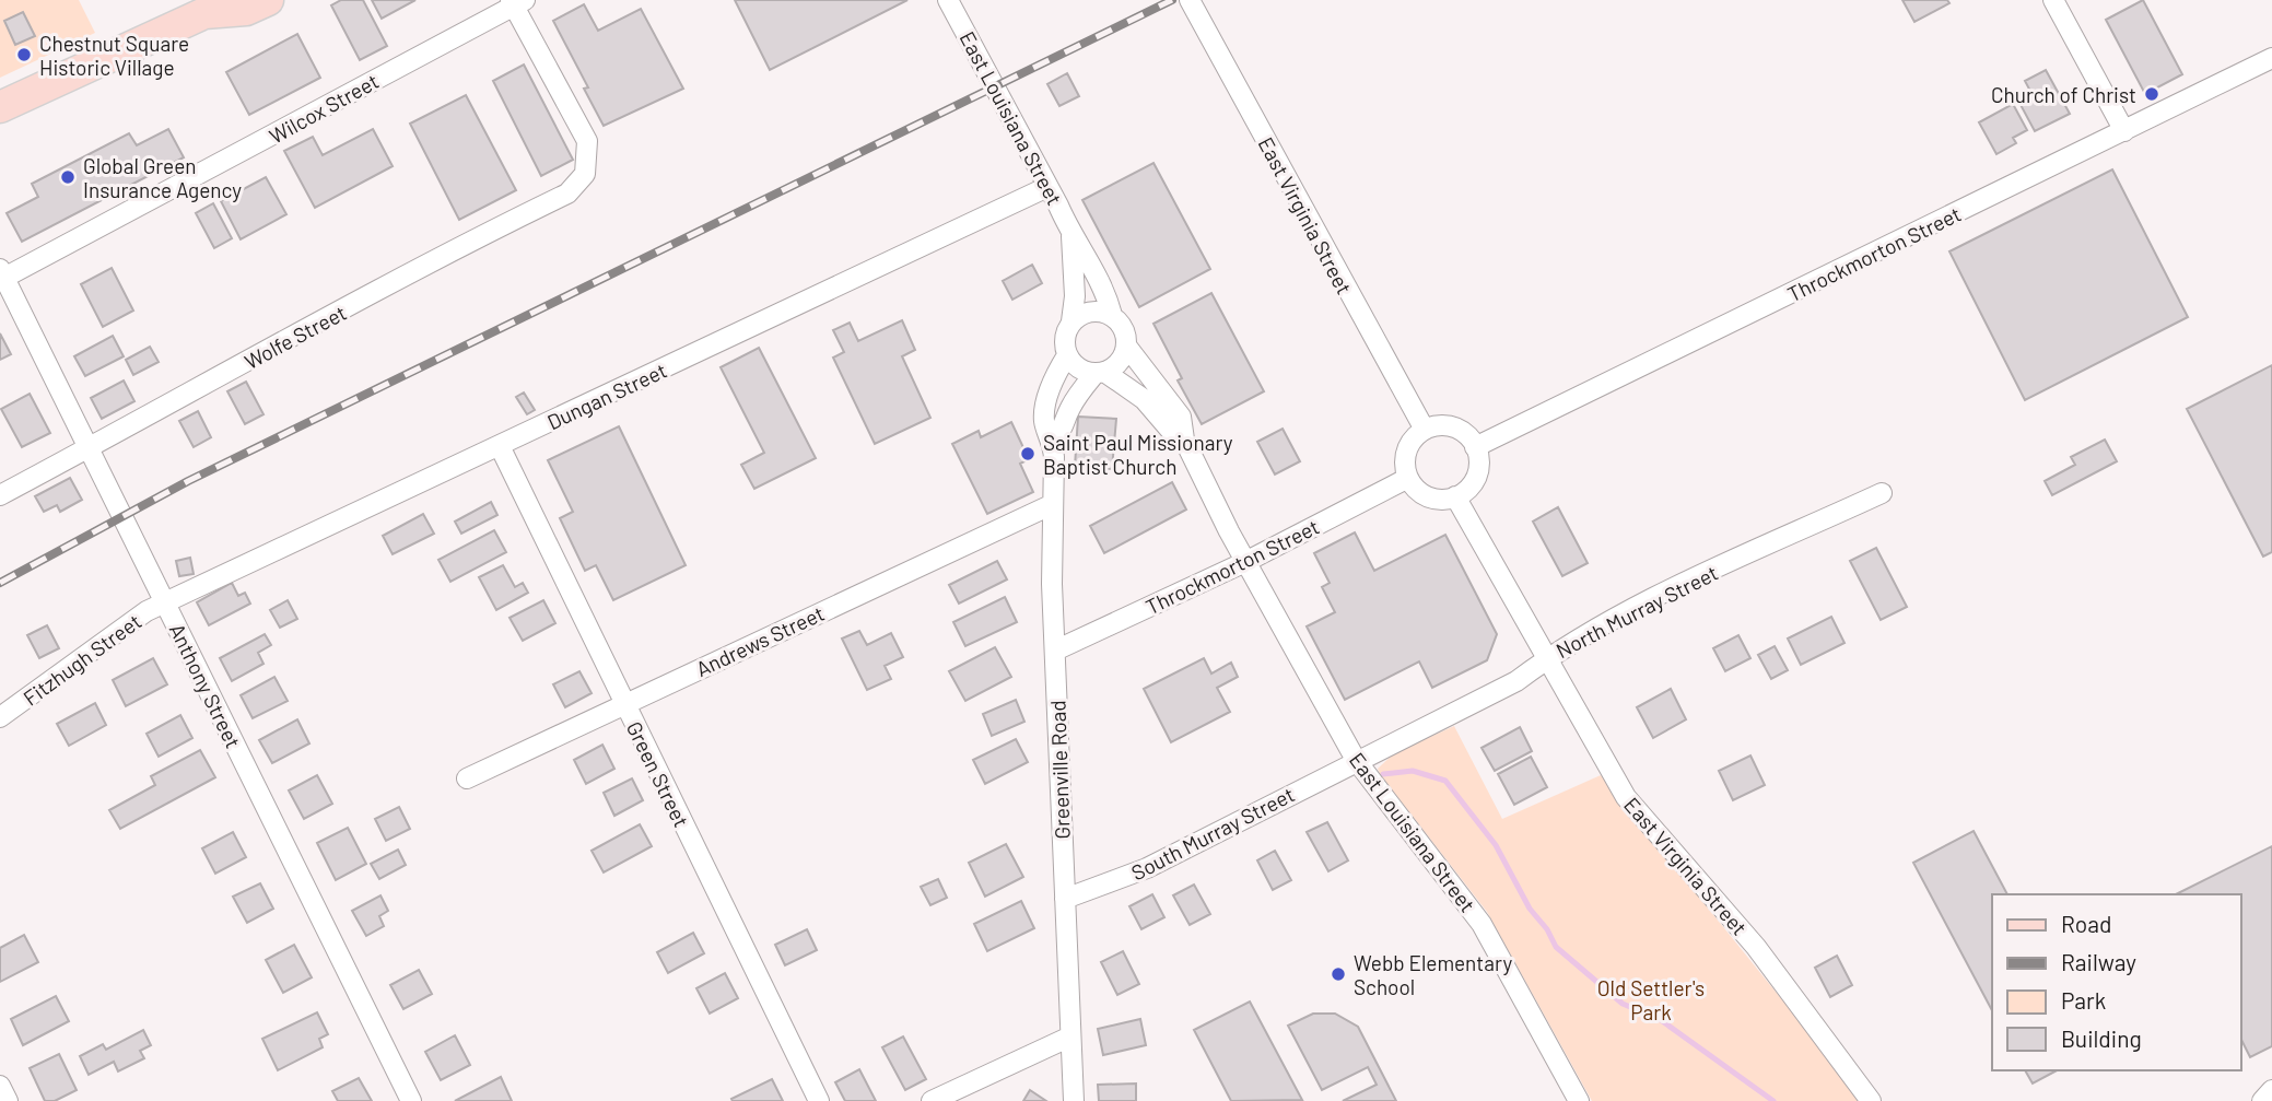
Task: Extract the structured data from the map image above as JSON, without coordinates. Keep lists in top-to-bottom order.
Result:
{
  "streets": {
    "street": [
      "Wilcox Street",
      "East Louisiana Street",
      "East Virginia Street",
      "Throckmorton Street",
      "Wolfe Street",
      "Dungan Street",
      "North Murray Street",
      "Andrews Street",
      "Fitzhugh Street",
      "Anthony Street",
      "Greenville Road",
      "Green Street",
      "South Murray Street"
    ]
  },
  "crossings": [
    ["Wilcox Street", "Wolfe Street"],
    ["Wilcox Street", "Anthony Street"],
    ["East Louisiana Street", "Throckmorton Street"],
    ["East Louisiana Street", "Dungan Street"],
    ["East Louisiana Street", "North Murray Street"],
    ["East Louisiana Street", "Greenville Road"],
    ["East Louisiana Street", "South Murray Street"],
    ["East Virginia Street", "Throckmorton Street"],
    ["East Virginia Street", "North Murray Street"],
    ["Throckmorton Street", "Greenville Road"],
    ["Wolfe Street", "Anthony Street"],
    ["Dungan Street", "Fitzhugh Street"],
    ["Dungan Street", "Anthony Street"],
    ["Dungan Street", "Green Street"],
    ["North Murray Street", "South Murray Street"],
    ["Andrews Street", "Greenville Road"],
    ["Andrews Street", "Green Street"],
    ["Fitzhugh Street", "Anthony Street"],
    ["Greenville Road", "South Murray Street"]
  ],
  "parks": ["Old Settler's Park"],
  "places": [
    "Chestnut Square Historic Village",
    "Church of Christ",
    "Global Green Insurance Agency",
    "Saint Paul Missionary Baptist Church",
    "Webb Elementary School"
  ],
  "legend": [
    "Road",
    "Railway",
    "Park",
    "Building"
  ]
}
